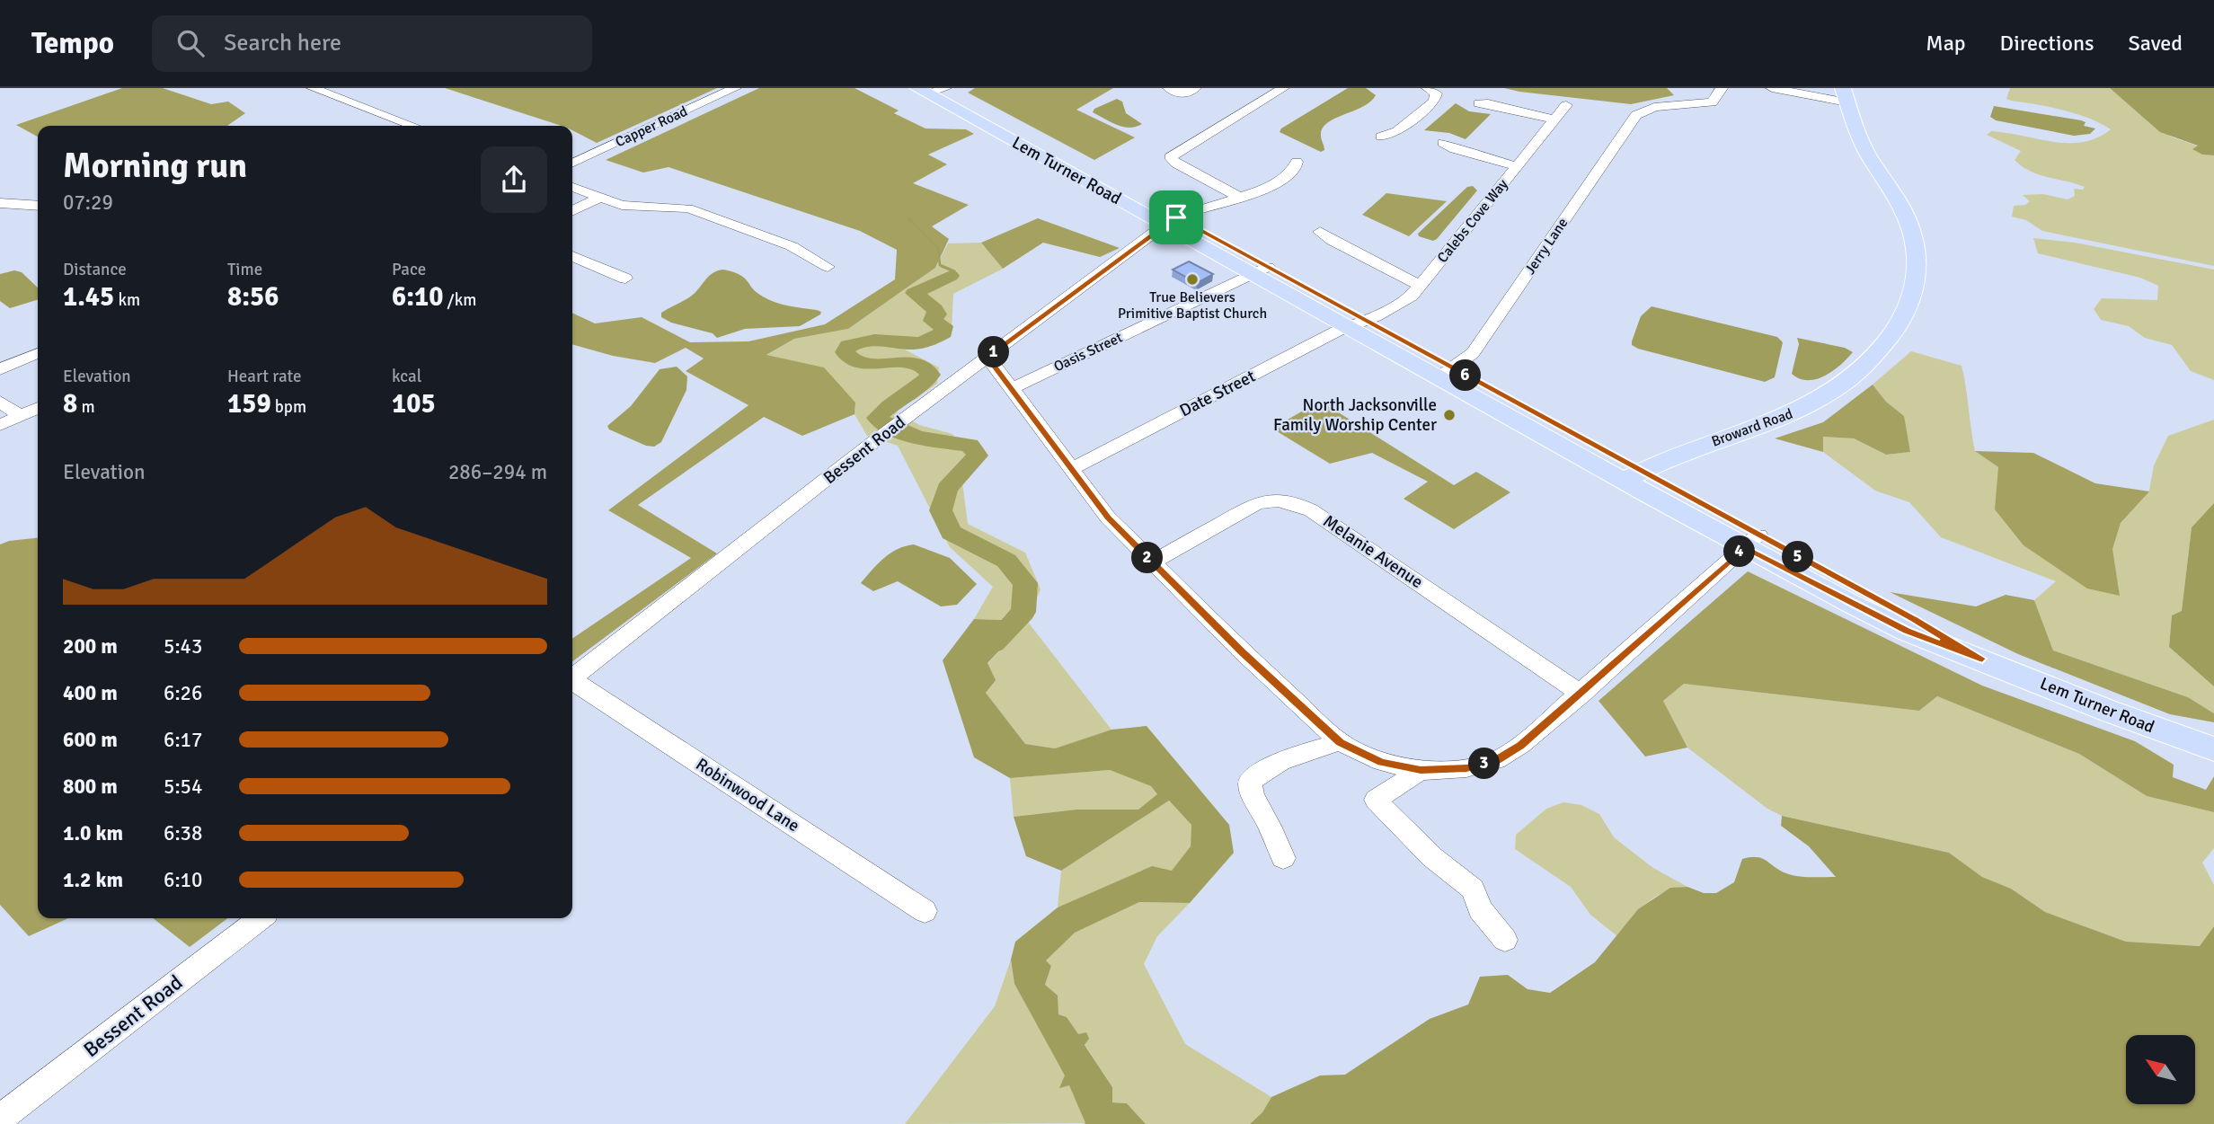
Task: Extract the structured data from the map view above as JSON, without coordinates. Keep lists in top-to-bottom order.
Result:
{
  "streets": {
    "main road": ["Lem Turner Road", "Broward Road"],
    "street": [
      "Capper Road",
      "Calebs Cove Way",
      "Jerry Lane",
      "Oasis Street",
      "Date Street",
      "Bessent Road",
      "Melanie Avenue",
      "Robinwood Lane"
    ]
  },
  "crossings": [
    ["Lem Turner Road", "Calebs Cove Way"],
    ["Lem Turner Road", "Jerry Lane"],
    ["Lem Turner Road", "Oasis Street"],
    ["Lem Turner Road", "Date Street"],
    ["Lem Turner Road", "Broward Road"],
    ["Lem Turner Road", "Bessent Road"],
    ["Calebs Cove Way", "Date Street"]
  ],
  "places": ["True Believers Primitive Baptist Church", "North Jacksonville Family Worship Center"],
  "north": "top left",
  "page": {
    "header": "Tempo",
    "search": "Search here",
    "nav": ["Map", "Directions", "Saved"],
    "heading": ["Morning run", "07:29"],
    "stats": [
      ["Distance", "1.45 km"],
      ["Time", "8:56"],
      ["Pace", "6:10 /km"],
      ["Elevation", "8 m"],
      ["Heart rate", "159 bpm"],
      ["kcal", "105"]
    ],
    "pins": [
      "1",
      "6",
      "4",
      "5",
      "2",
      "3"
    ],
    "chart": ["Elevation", "286–294 m"],
    "list": [
      {
        "name": "200 m",
        "note": "5:43"
      },
      {
        "name": "400 m",
        "note": "6:26"
      },
      {
        "name": "600 m",
        "note": "6:17"
      },
      {
        "name": "800 m",
        "note": "5:54"
      },
      {
        "name": "1.0 km",
        "note": "6:38"
      },
      {
        "name": "1.2 km",
        "note": "6:10"
      }
    ]
  }
}
